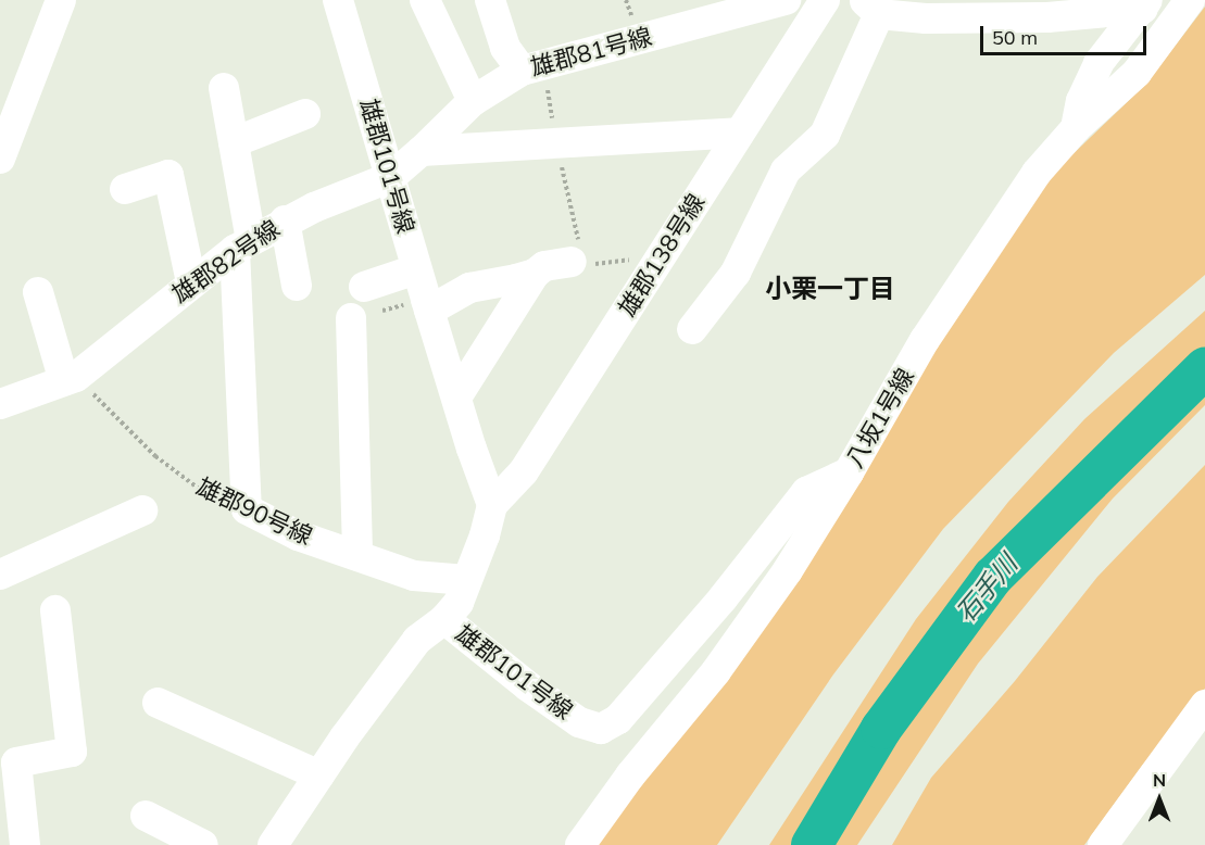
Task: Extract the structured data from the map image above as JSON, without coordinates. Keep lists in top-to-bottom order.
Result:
{
  "streets": {
    "street": [
      "雄郡81号線",
      "雄郡101号線",
      "雄郡138号線",
      "雄郡82号線",
      "八坂1号線",
      "雄郡90号線"
    ]
  },
  "crossings": [
    ["雄郡81号線", "雄郡82号線"],
    ["雄郡101号線", "雄郡138号線"],
    ["雄郡101号線", "雄郡82号線"],
    ["雄郡101号線", "八坂1号線"],
    ["雄郡101号線", "雄郡90号線"],
    ["雄郡82号線", "雄郡90号線"]
  ],
  "districts": ["小栗一丁目"],
  "water": ["石手川"],
  "scale_bar": "50 m",
  "north": "top"
}
